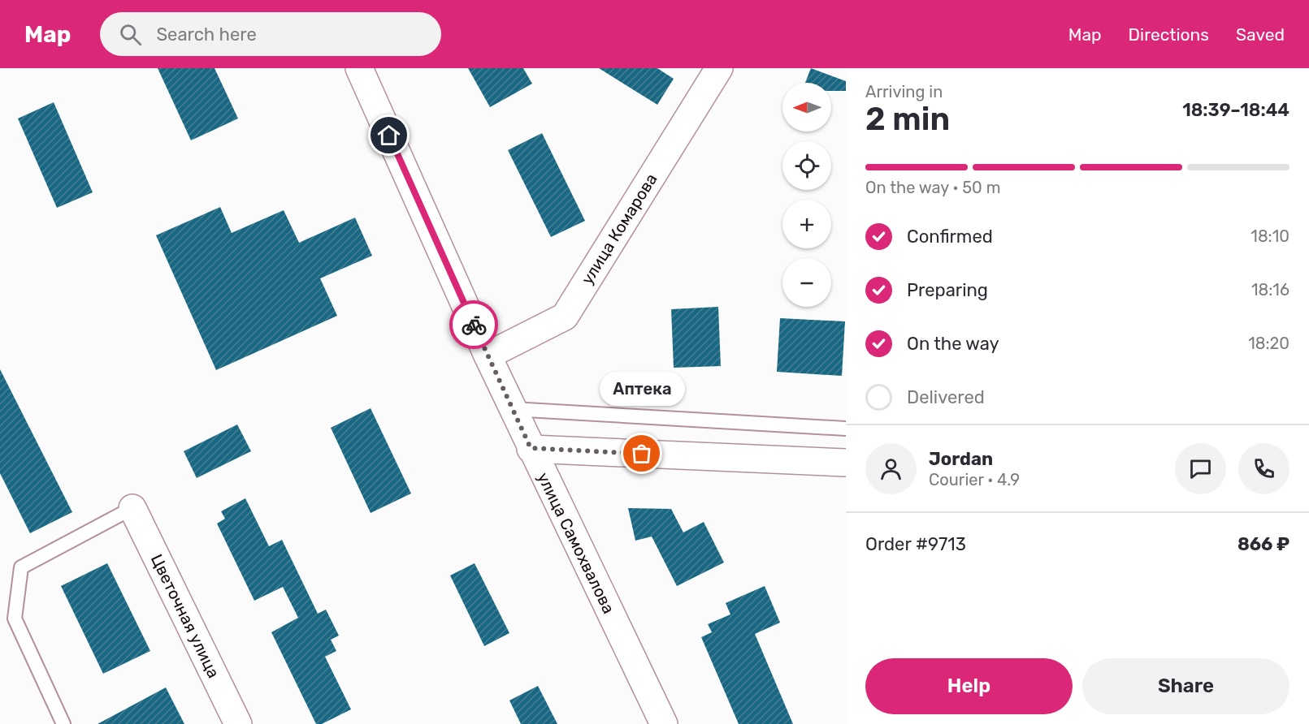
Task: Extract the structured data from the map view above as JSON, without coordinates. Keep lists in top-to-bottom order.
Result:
{
  "streets": {
    "street": ["улица Комарова", "улица Самохвалова", "Цветочная улица"]
  },
  "crossings": [
    ["улица Комарова", "улица Самохвалова"]
  ],
  "places": ["Аптека"],
  "north": "left",
  "page": {
    "header": "Map",
    "search": "Search here",
    "nav": ["Map", "Directions", "Saved"],
    "heading": ["2 min", "Arriving in", "18:39–18:44"],
    "panel": [
      "Jordan",
      "Courier · 4.9",
      "Order #9713",
      "866 ₽"
    ],
    "map_buttons": ["+", "−"],
    "bar": "On the way · 50 m",
    "list": [
      ["Confirmed", "18:10"],
      ["Preparing", "18:16"],
      ["On the way", "18:20"],
      "Delivered"
    ],
    "bubble": "Аптека",
    "buttons": ["Help", "Share"]
  }
}
